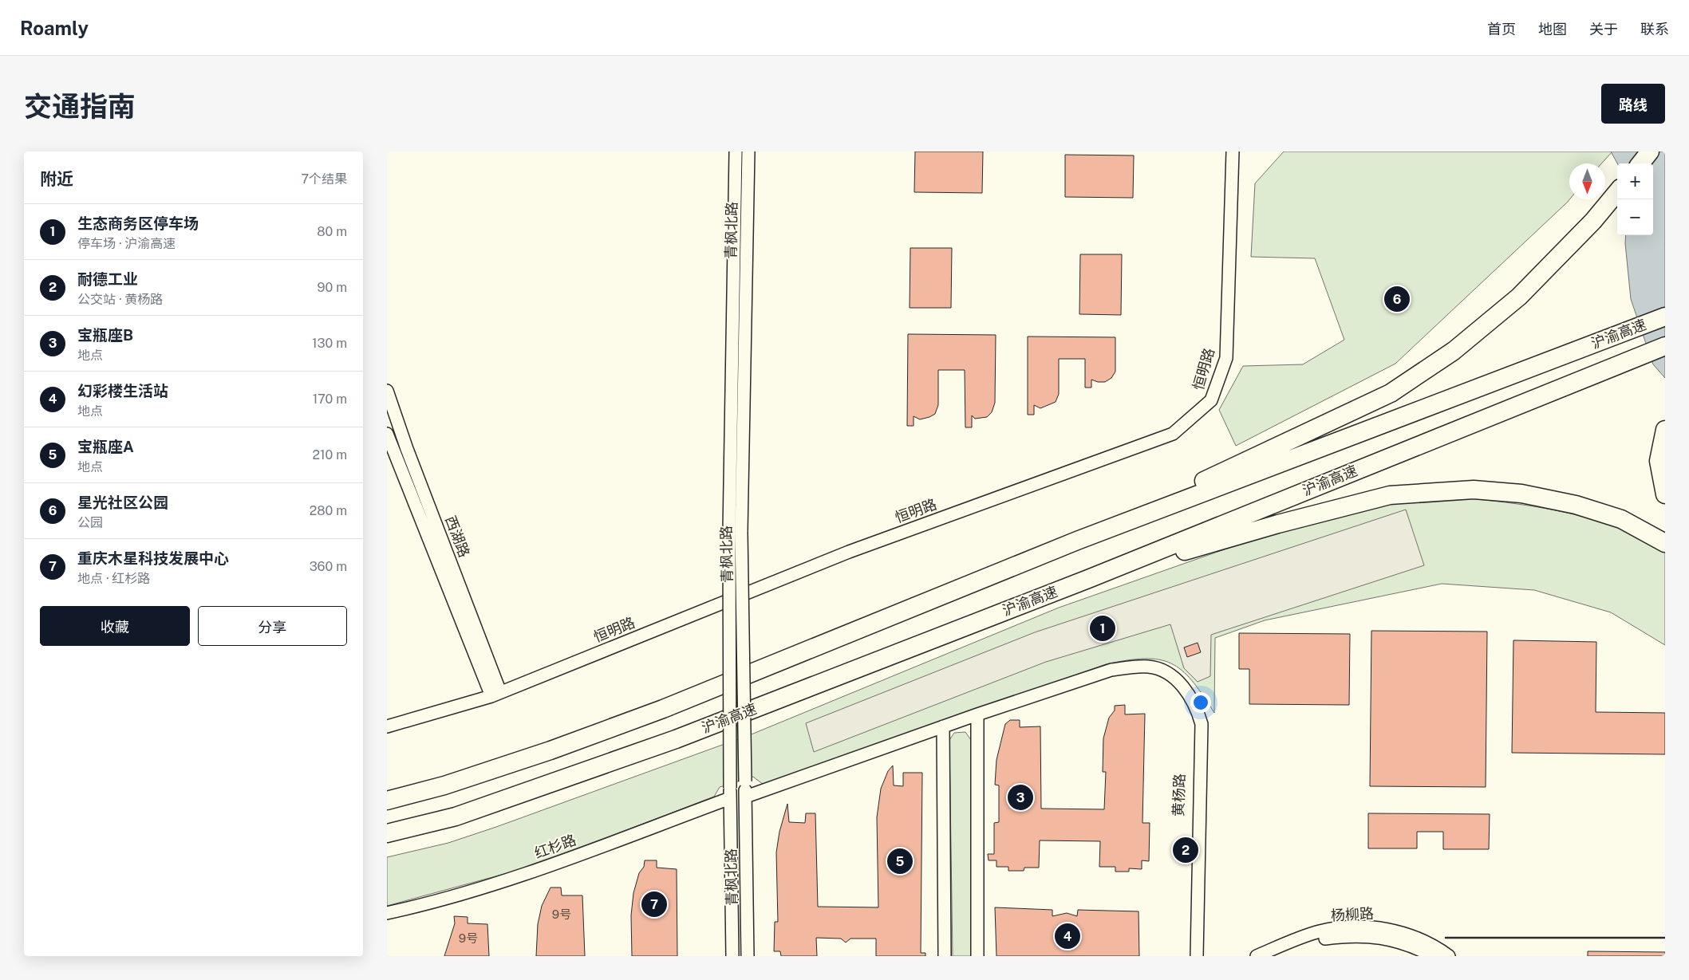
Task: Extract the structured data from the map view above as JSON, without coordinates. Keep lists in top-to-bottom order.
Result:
{
  "streets": {
    "highway": ["沪渝高速"],
    "street": [
      "青枫北路",
      "恒明路",
      "西湖路",
      "黄杨路",
      "红杉路",
      "杨柳路"
    ]
  },
  "crossings": [
    ["青枫北路", "红杉路"],
    ["恒明路", "西湖路"]
  ],
  "house_numbers": ["9号", "9号"],
  "north": "bottom",
  "page": {
    "header": "Roamly",
    "nav": [
      "首页",
      "地图",
      "关于",
      "联系"
    ],
    "title": "交通指南",
    "buttons": [
      "路线",
      ["收藏", "分享"]
    ],
    "heading": ["附近", "7个结果"],
    "map_buttons": ["+", "−"],
    "list": [
      {
        "mark": "1",
        "name": "生态商务区停车场",
        "note": "停车场 · 沪渝高速",
        "value": "80 m"
      },
      {
        "mark": "2",
        "name": "耐德工业",
        "note": "公交站 · 黄杨路",
        "value": "90 m"
      },
      {
        "mark": "3",
        "name": "宝瓶座B",
        "note": "地点",
        "value": "130 m"
      },
      {
        "mark": "4",
        "name": "幻彩楼生活站",
        "note": "地点",
        "value": "170 m"
      },
      {
        "mark": "5",
        "name": "宝瓶座A",
        "note": "地点",
        "value": "210 m"
      },
      {
        "mark": "6",
        "name": "星光社区公园",
        "note": "公园",
        "value": "280 m"
      },
      {
        "mark": "7",
        "name": "重庆木星科技发展中心",
        "note": "地点 · 红杉路",
        "value": "360 m"
      }
    ],
    "pins": [
      "6",
      "1",
      "3",
      "2",
      "5",
      "7",
      "4"
    ]
  }
}
